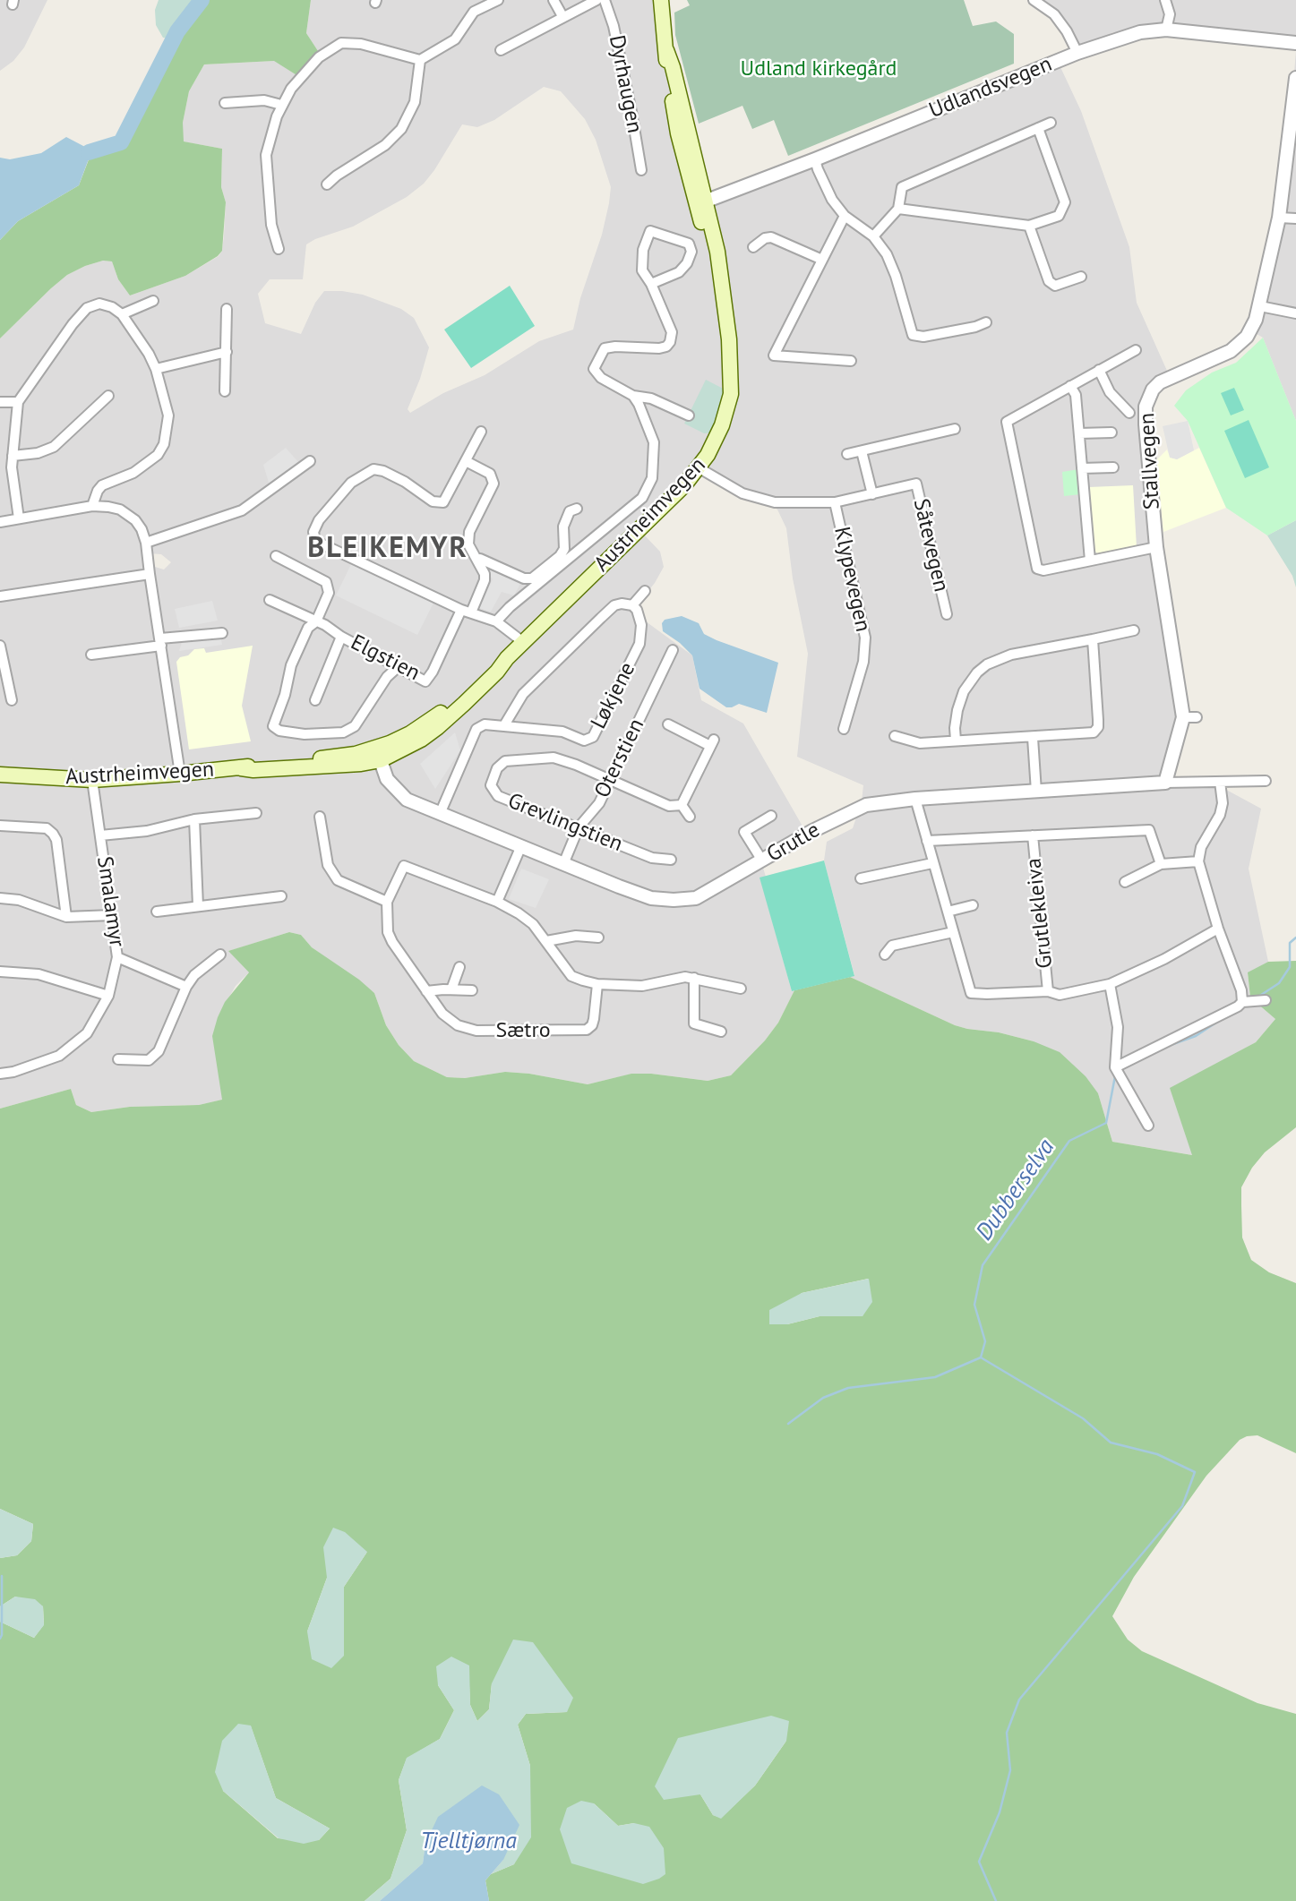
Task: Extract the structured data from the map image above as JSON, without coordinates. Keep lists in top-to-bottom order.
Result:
{
  "streets": {
    "main road": ["Austrheimvegen"],
    "street": [
      "Dyrhaugen",
      "Udlandsvegen",
      "Stallvegen",
      "Såtevegen",
      "Klypevegen",
      "Elgstien",
      "Løkjene",
      "Oterstien",
      "Grevlingstien",
      "Grutle",
      "Smalamyr",
      "Grutlekleiva",
      "Sætro"
    ]
  },
  "crossings": [
    ["Udlandsvegen", "Austrheimvegen"],
    ["Stallvegen", "Grutle"],
    ["Austrheimvegen", "Såtevegen"],
    ["Austrheimvegen", "Grutle"],
    ["Austrheimvegen", "Smalamyr"],
    ["Såtevegen", "Klypevegen"],
    ["Løkjene", "Grutle"],
    ["Oterstien", "Grevlingstien"],
    ["Oterstien", "Grutle"]
  ],
  "districts": ["BLEIKEMYR"],
  "water": ["Dubberselva", "Tjelltjørna"],
  "parks": ["Udland kirkegård"]
}
